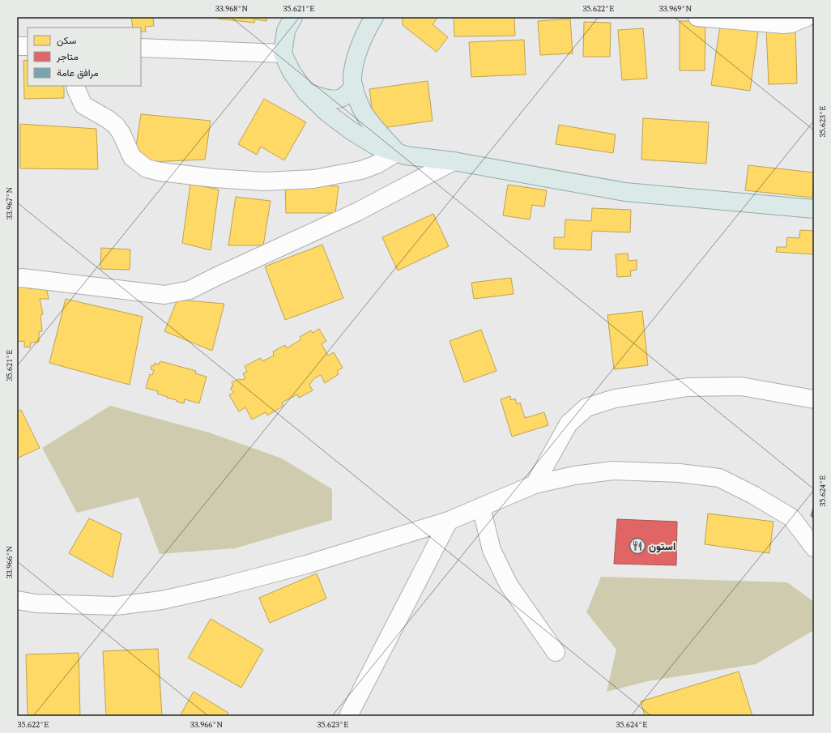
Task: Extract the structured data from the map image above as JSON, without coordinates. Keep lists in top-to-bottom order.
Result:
{
  "places": {
    "restaurant": ["استون"]
  },
  "legend": ["سكن", "متاجر", "مرافق عامة"],
  "coordinates": [
    "33.968°N",
    "35.621°E",
    "35.622°E",
    "33.969°N",
    "35.623°E",
    "33.967°N",
    "35.624°E",
    "33.966°N"
  ]
}
